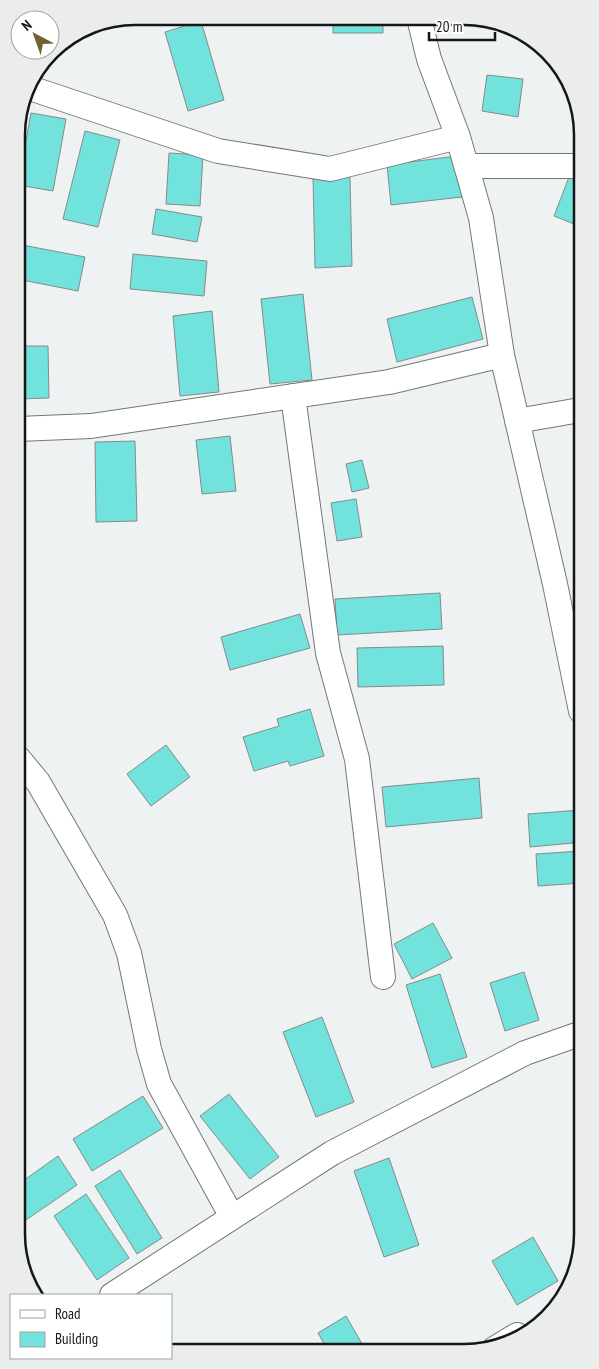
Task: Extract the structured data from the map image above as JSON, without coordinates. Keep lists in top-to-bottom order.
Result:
{
  "legend": ["Road", "Building"],
  "scale_bar": "20 m",
  "north": "top left"
}
